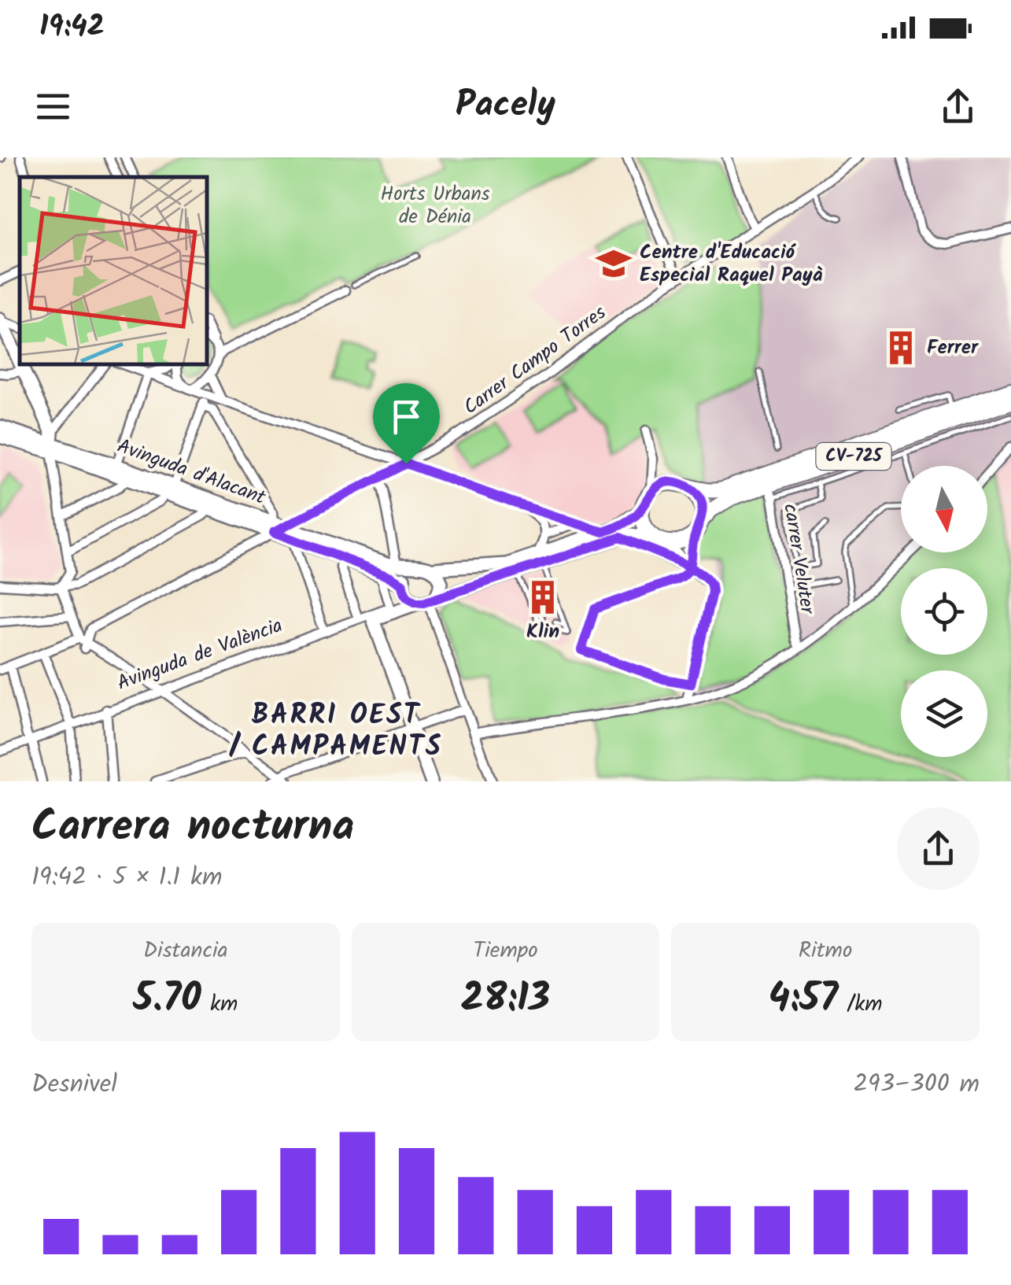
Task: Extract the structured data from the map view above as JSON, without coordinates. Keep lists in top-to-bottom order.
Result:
{
  "streets": {
    "main road": ["CV-725", "Avinguda d'Alacant", "Avinguda de València"],
    "street": ["Carrer Campo Torres", "carrer Veluter"]
  },
  "crossings": [
    ["Carrer Campo Torres", "Avinguda d'Alacant"],
    ["CV-725", "carrer Veluter"],
    ["Avinguda d'Alacant", "Avinguda de València"]
  ],
  "districts": ["BARRI OEST / CAMPAMENTS"],
  "parks": ["Horts Urbans de Dénia"],
  "places": {
    "school or university": ["Centre d'Educació Especial Raquel Payà"],
    "building": ["Ferrer", "Klin"]
  },
  "north": "bottom",
  "page": {
    "status": "19:42",
    "header": "Pacely",
    "heading": ["Carrera nocturna", "19:42 · 5 × 1.1 km"],
    "stats": [
      ["Distancia", "5.70 km"],
      ["Tiempo", "28:13"],
      ["Ritmo", "4:57 /km"]
    ],
    "chart": ["Desnivel", "293–300 m"]
  }
}
